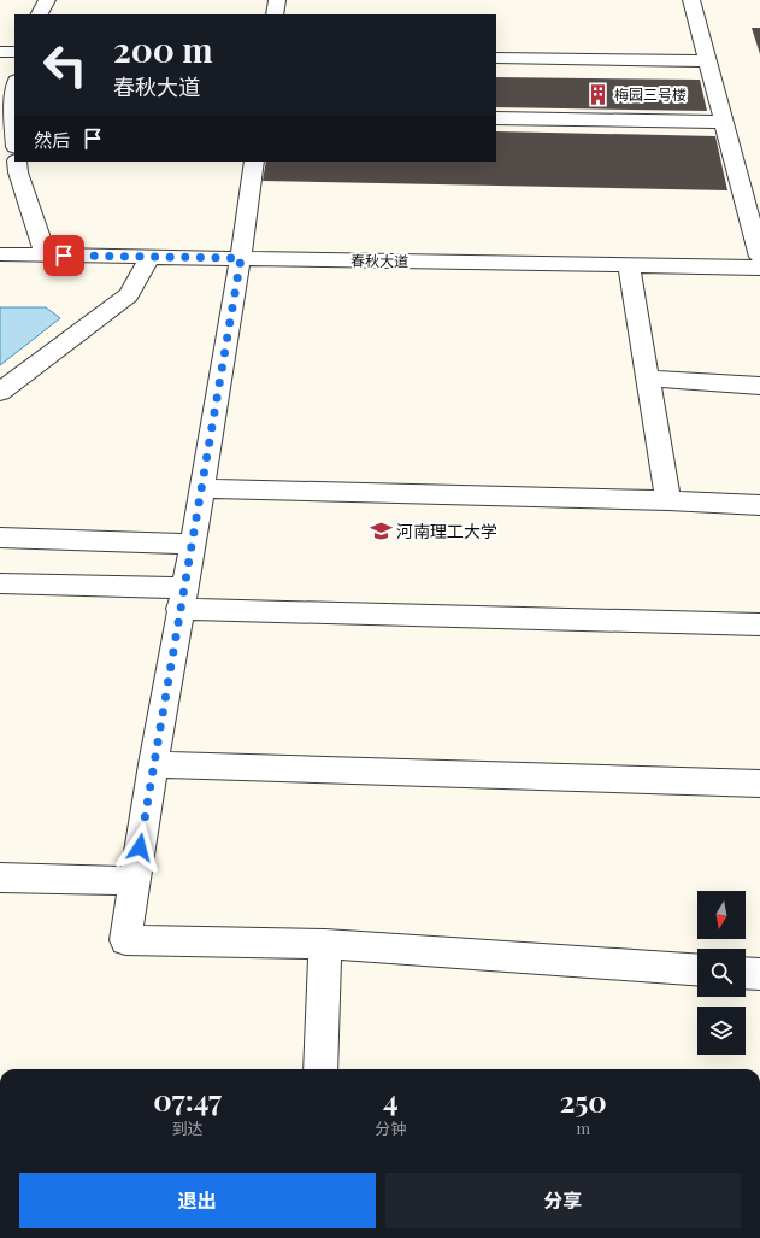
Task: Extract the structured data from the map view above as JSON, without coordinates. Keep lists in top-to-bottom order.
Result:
{
  "streets": {
    "street": ["春秋大道"]
  },
  "places": {
    "building": ["梅园三号楼"],
    "school or university": ["河南理工大学"]
  },
  "north": "bottom",
  "page": {
    "turn": ["200 m", "春秋大道"],
    "then": "然后",
    "eta": [
      "07:47",
      "到达",
      "4",
      "分钟",
      "250",
      "m"
    ],
    "buttons": ["退出", "分享"]
  }
}
